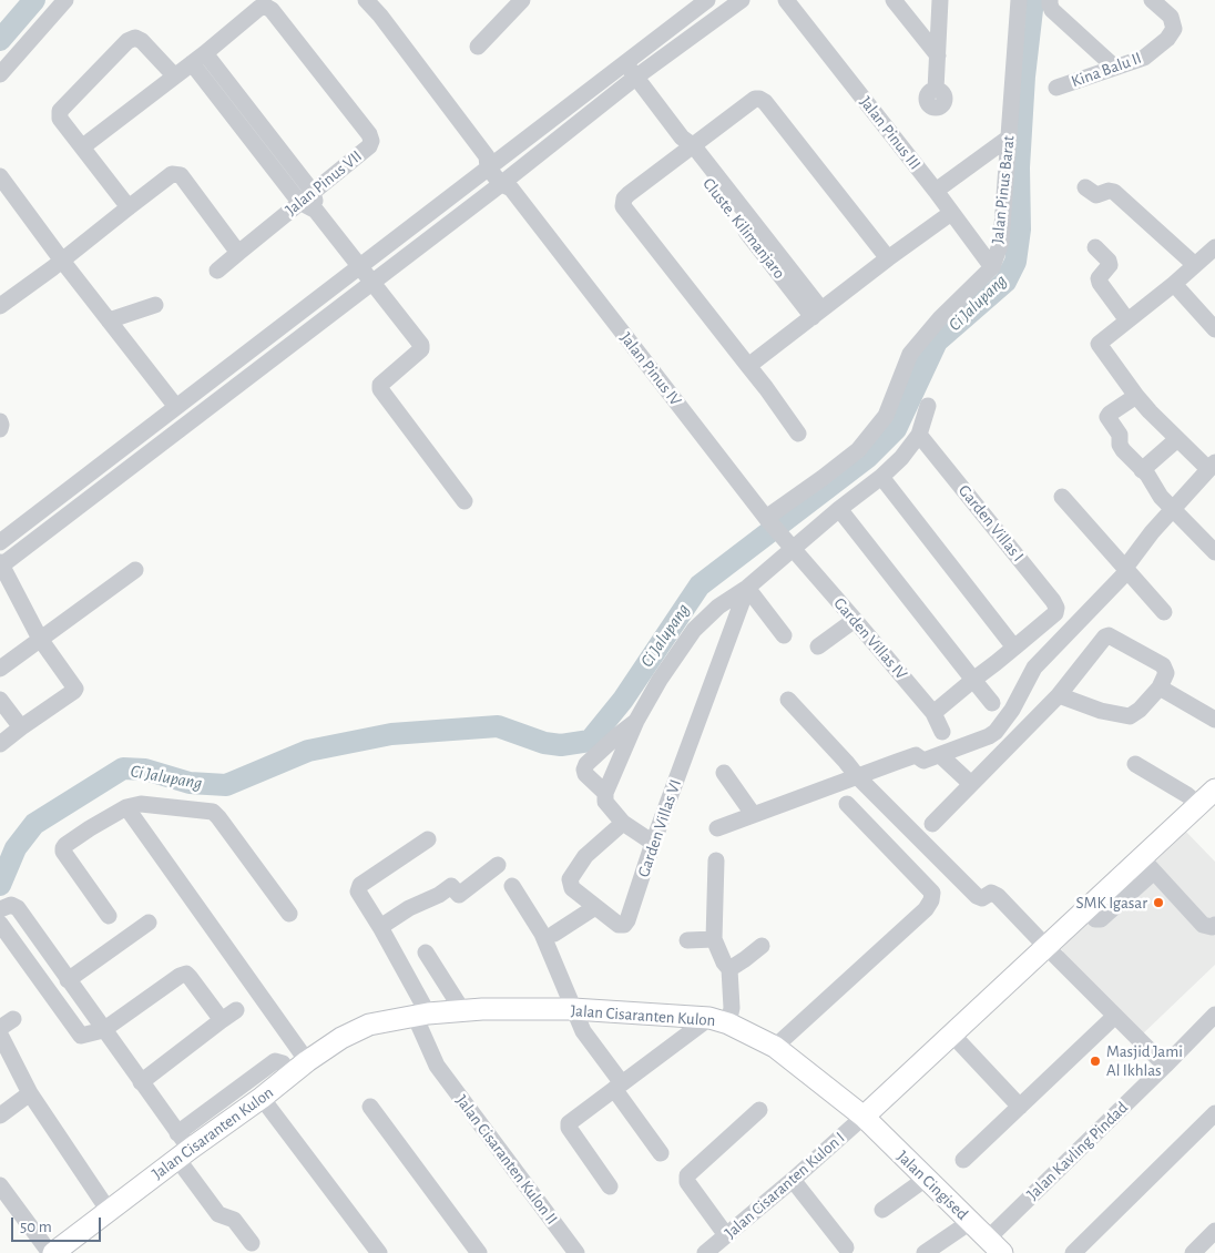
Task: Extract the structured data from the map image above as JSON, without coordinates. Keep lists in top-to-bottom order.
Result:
{
  "streets": {
    "main road": ["Jalan Cisaranten Kulon", "Jalan Cingised"],
    "street": [
      "Kina Balu II",
      "Jalan Pinus III",
      "Jalan Pinus VII",
      "Jalan Pinus Barat",
      "Cluste. Kilimanjaro",
      "Jalan Pinus IV",
      "Garden Villas I",
      "Garden Villas IV",
      "Garden Villas VI",
      "Jalan Kavling Pindad",
      "Jalan Cisaranten Kulon II",
      "Jalan Cisaranten Kulon I"
    ]
  },
  "crossings": [
    ["Jalan Pinus III", "Jalan Pinus Barat"],
    ["Jalan Pinus Barat", "Jalan Pinus IV"],
    ["Jalan Pinus IV", "Garden Villas IV"],
    ["Jalan Cisaranten Kulon", "Jalan Cisaranten Kulon II"],
    ["Jalan Cisaranten Kulon", "Jalan Cisaranten Kulon I"],
    ["Jalan Cisaranten Kulon", "Jalan Cingised"],
    ["Jalan Kavling Pindad", "Jalan Cingised"],
    ["Jalan Cisaranten Kulon I", "Jalan Cingised"]
  ],
  "water": ["Ci Jalupang"],
  "places": ["SMK Igasar", "Masjid Jami Al Ikhlas"],
  "scale_bar": "50 m"
}
